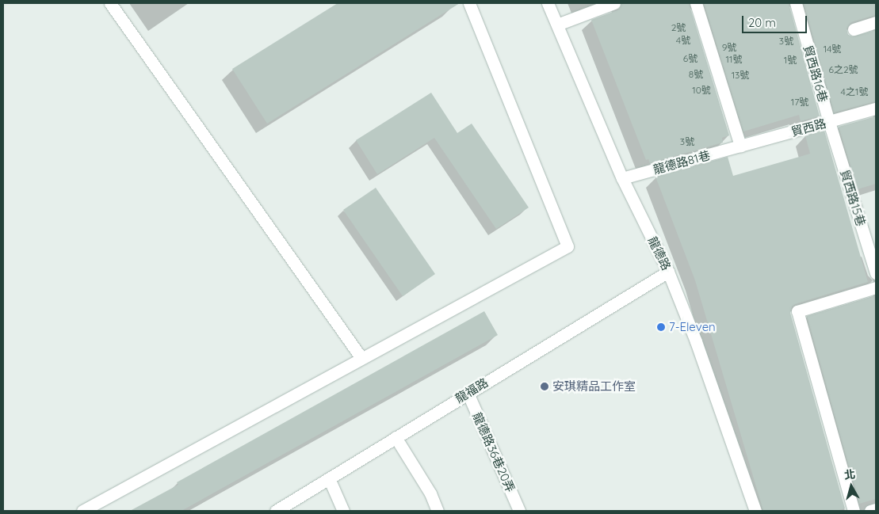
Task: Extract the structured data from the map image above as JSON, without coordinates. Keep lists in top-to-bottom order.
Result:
{
  "streets": {
    "street": [
      "貿西路16巷",
      "貿西路",
      "龍德路81巷",
      "貿西路15巷",
      "龍德路",
      "龍福路",
      "龍德路36巷20弄"
    ]
  },
  "crossings": [
    ["貿西路16巷", "貿西路"],
    ["貿西路16巷", "貿西路15巷"],
    ["貿西路", "龍德路81巷"],
    ["貿西路", "貿西路15巷"],
    ["龍德路81巷", "龍德路"],
    ["龍德路", "龍福路"],
    ["龍福路", "龍德路36巷20弄"]
  ],
  "places": ["7-Eleven", "安琪精品工作室"],
  "house_numbers": [
    "2號",
    "4號",
    "3號",
    "9號",
    "14號",
    "6號",
    "11號",
    "1號",
    "6之2號",
    "8號",
    "13號",
    "10號",
    "4之1號",
    "17號",
    "3號"
  ],
  "scale_bar": "20 m",
  "north": "top"
}
